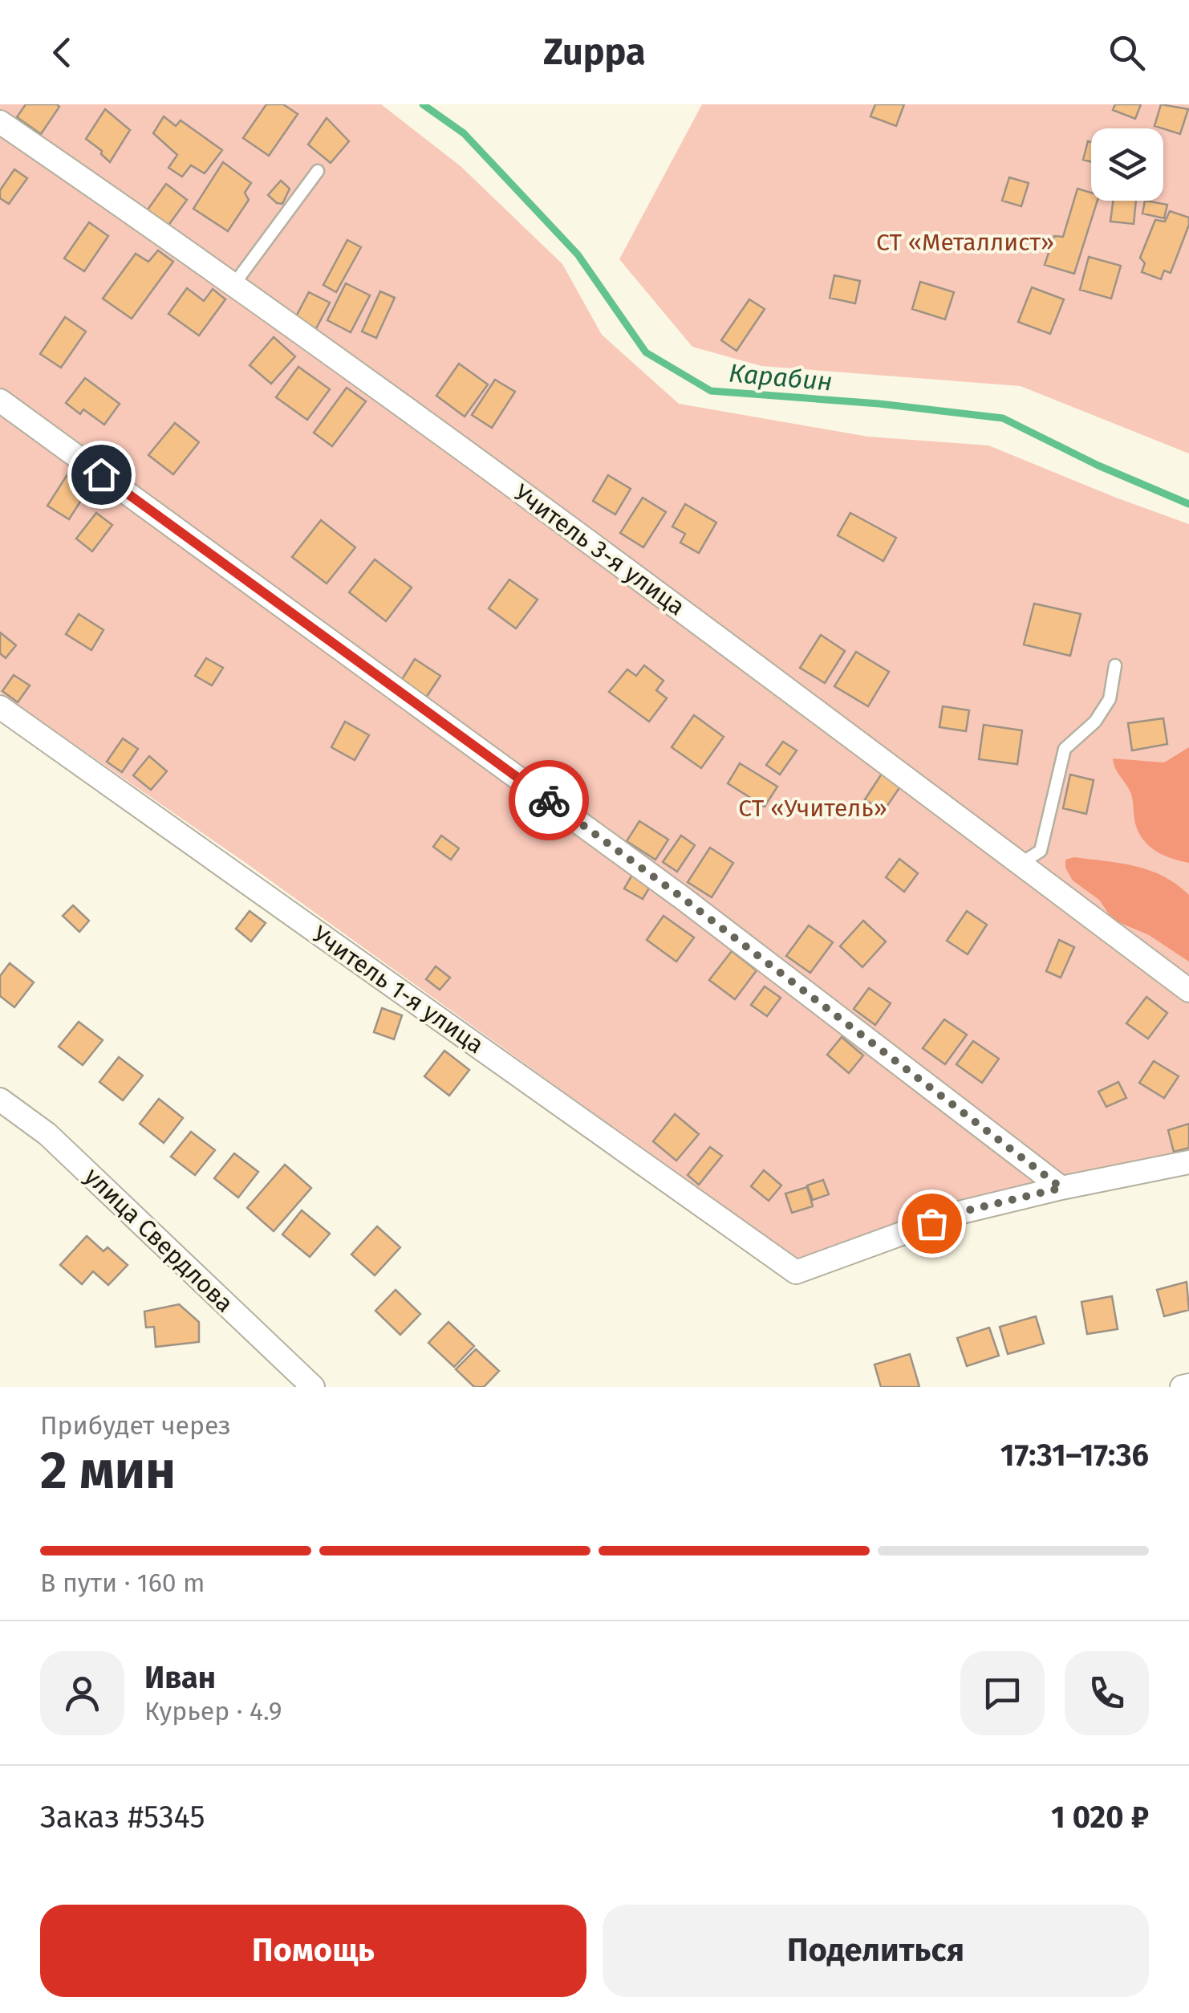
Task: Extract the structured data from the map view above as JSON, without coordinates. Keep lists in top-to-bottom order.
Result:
{
  "streets": {
    "street": ["Учитель 3-я улица", "Учитель 1-я улица", "улица Свердлова"]
  },
  "water": ["Карабин"],
  "parks": ["СТ «Металлист»", "СТ «Учитель»"],
  "page": {
    "header": "Zuppa",
    "heading": ["2 мин", "Прибудет через", "17:31–17:36"],
    "panel": [
      "Иван",
      "Курьер · 4.9",
      "Заказ #5345",
      "1 020 ₽"
    ],
    "bar": "В пути · 160 m",
    "buttons": ["Помощь", "Поделиться"]
  }
}
